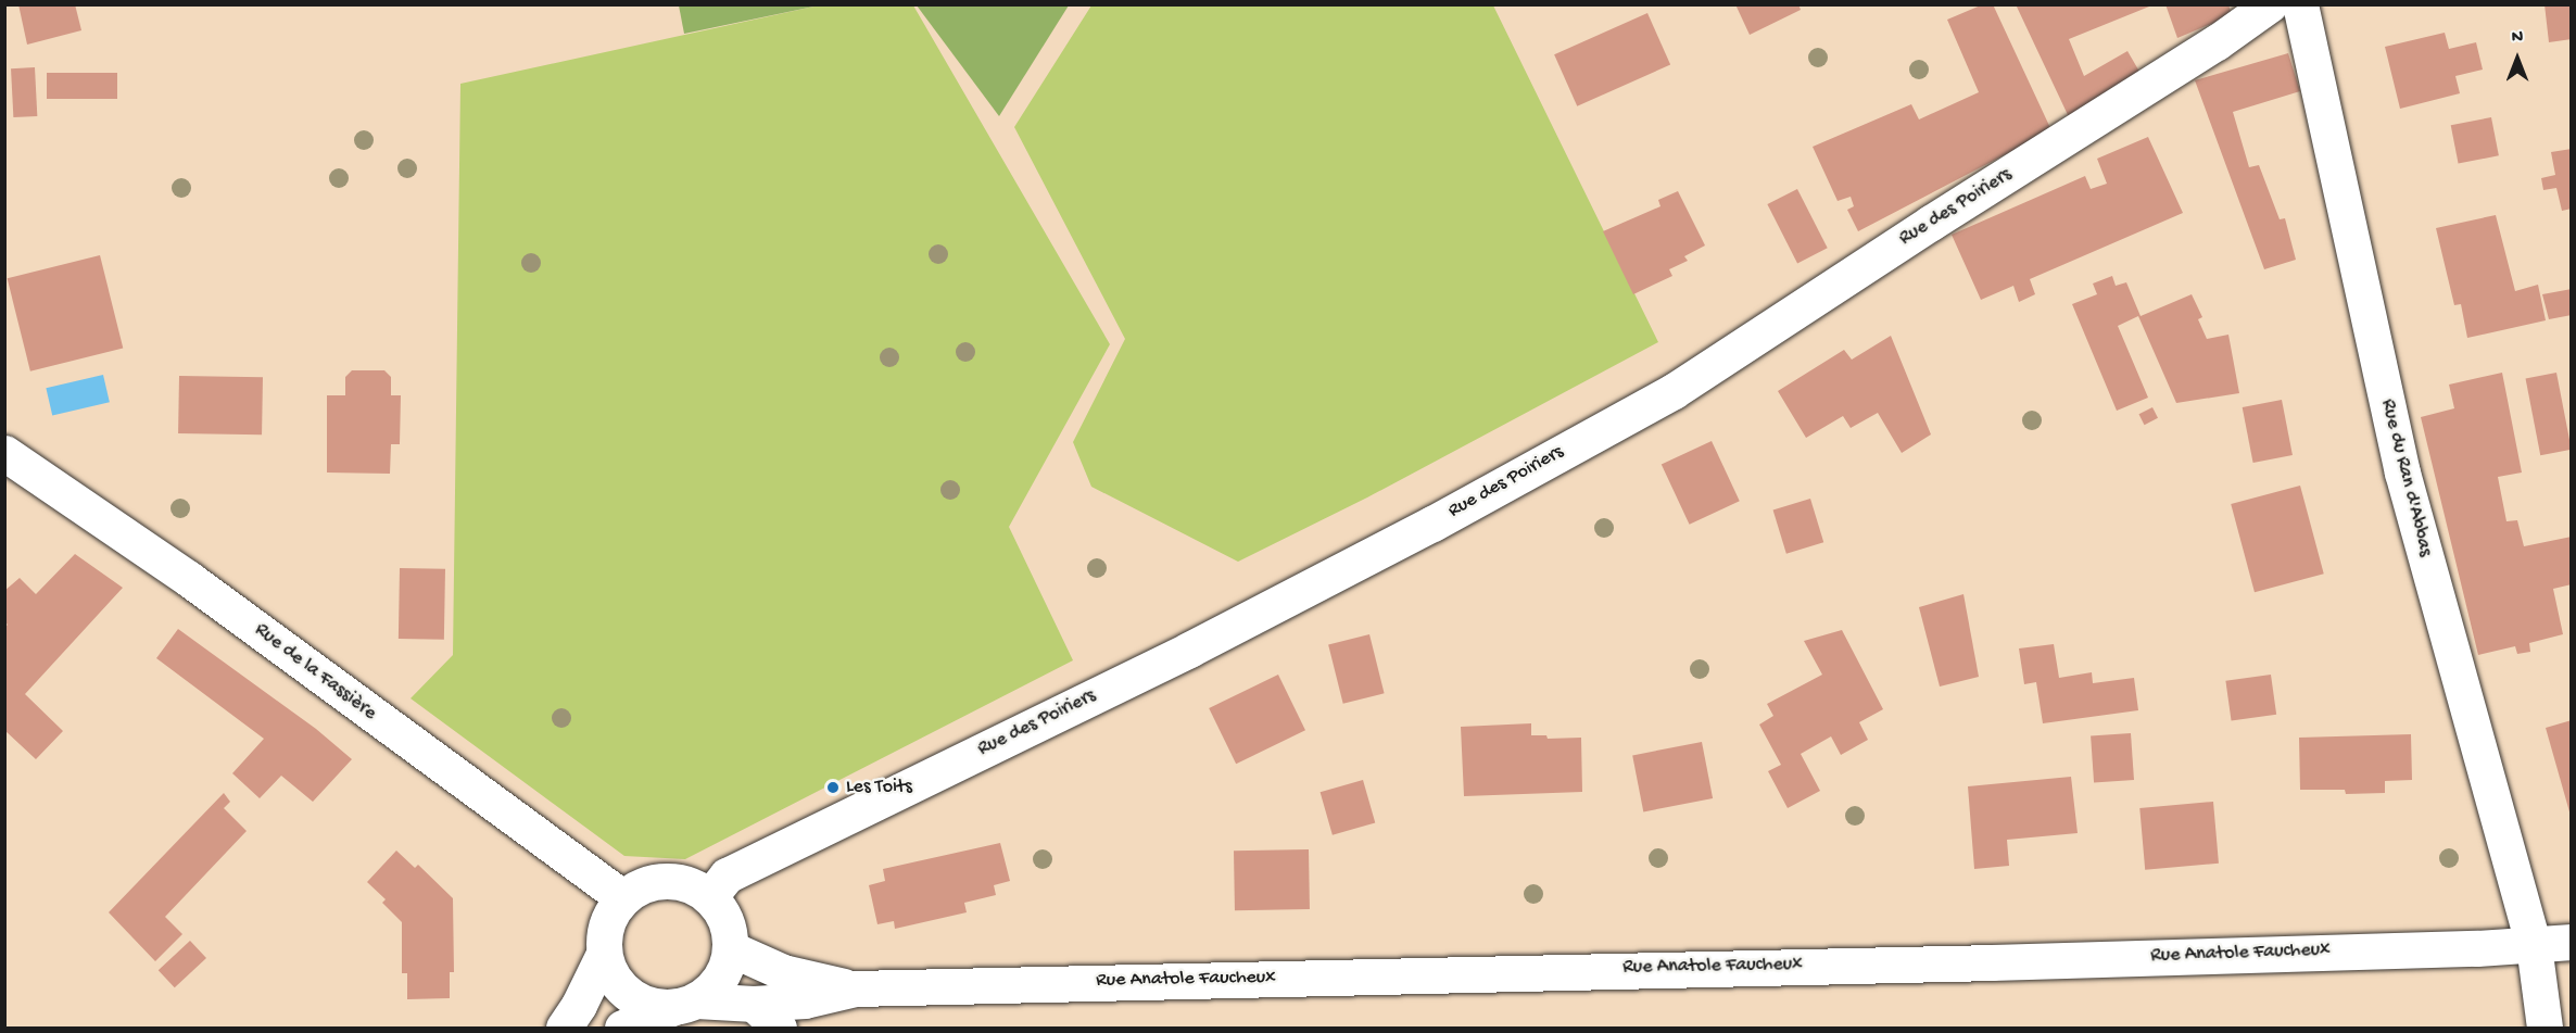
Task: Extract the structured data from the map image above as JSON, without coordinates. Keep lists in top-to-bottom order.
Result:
{
  "streets": {
    "street": [
      "Rue des Poiriers",
      "Rue du Ran d'Abbas",
      "Rue de la Fassière",
      "Rue Anatole Faucheux"
    ]
  },
  "crossings": [
    ["Rue des Poiriers", "Rue de la Fassière"],
    ["Rue des Poiriers", "Rue Anatole Faucheux"],
    ["Rue du Ran d'Abbas", "Rue Anatole Faucheux"],
    ["Rue de la Fassière", "Rue Anatole Faucheux"]
  ],
  "places": ["Les Toits"],
  "north": "top"
}
